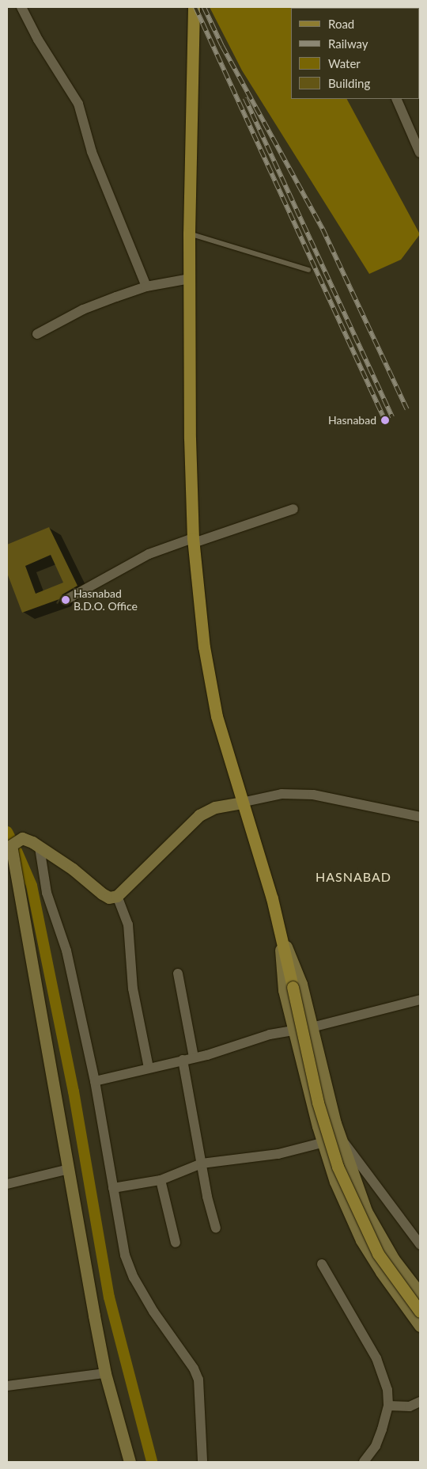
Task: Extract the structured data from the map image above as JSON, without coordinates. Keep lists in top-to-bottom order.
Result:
{
  "districts": ["HASNABAD"],
  "places": ["Hasnabad", "Hasnabad B.D.O. Office"],
  "legend": [
    "Road",
    "Railway",
    "Water",
    "Building"
  ]
}
